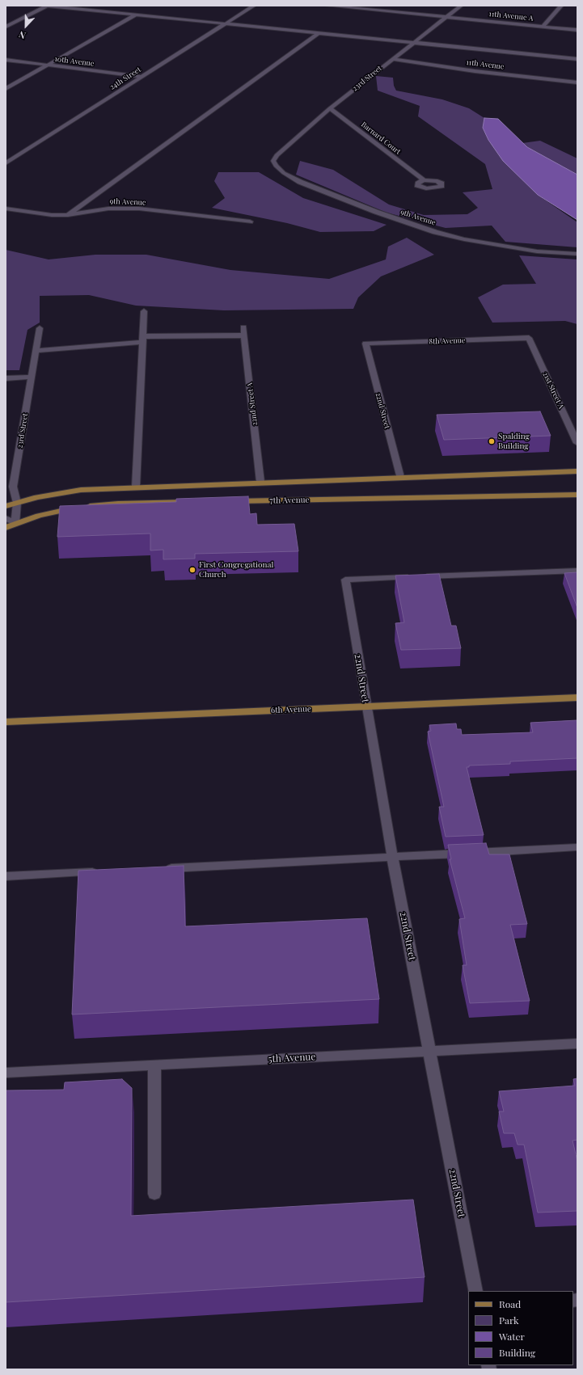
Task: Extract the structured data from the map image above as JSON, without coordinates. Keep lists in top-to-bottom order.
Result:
{
  "streets": {
    "main road": ["7th Avenue", "6th Avenue"],
    "street": [
      "11th Avenue A",
      "10th Avenue",
      "11th Avenue",
      "24th Street",
      "23rd Street",
      "Barnard Court",
      "9th Avenue",
      "8th Avenue",
      "21st Street A",
      "22nd Street A",
      "22nd Street",
      "5th Avenue"
    ]
  },
  "crossings": [
    ["11th Avenue A", "23rd Street"],
    ["10th Avenue", "24th Street"],
    ["11th Avenue", "23rd Street"],
    ["23rd Street", "Barnard Court"],
    ["23rd Street", "9th Avenue"],
    ["8th Avenue", "21st Street A"],
    ["8th Avenue", "22nd Street"],
    ["22nd Street", "6th Avenue"],
    ["22nd Street", "5th Avenue"]
  ],
  "places": ["Spalding Building", "First Congregational Church"],
  "legend": [
    "Road",
    "Park",
    "Water",
    "Building"
  ],
  "north": "bottom"
}
